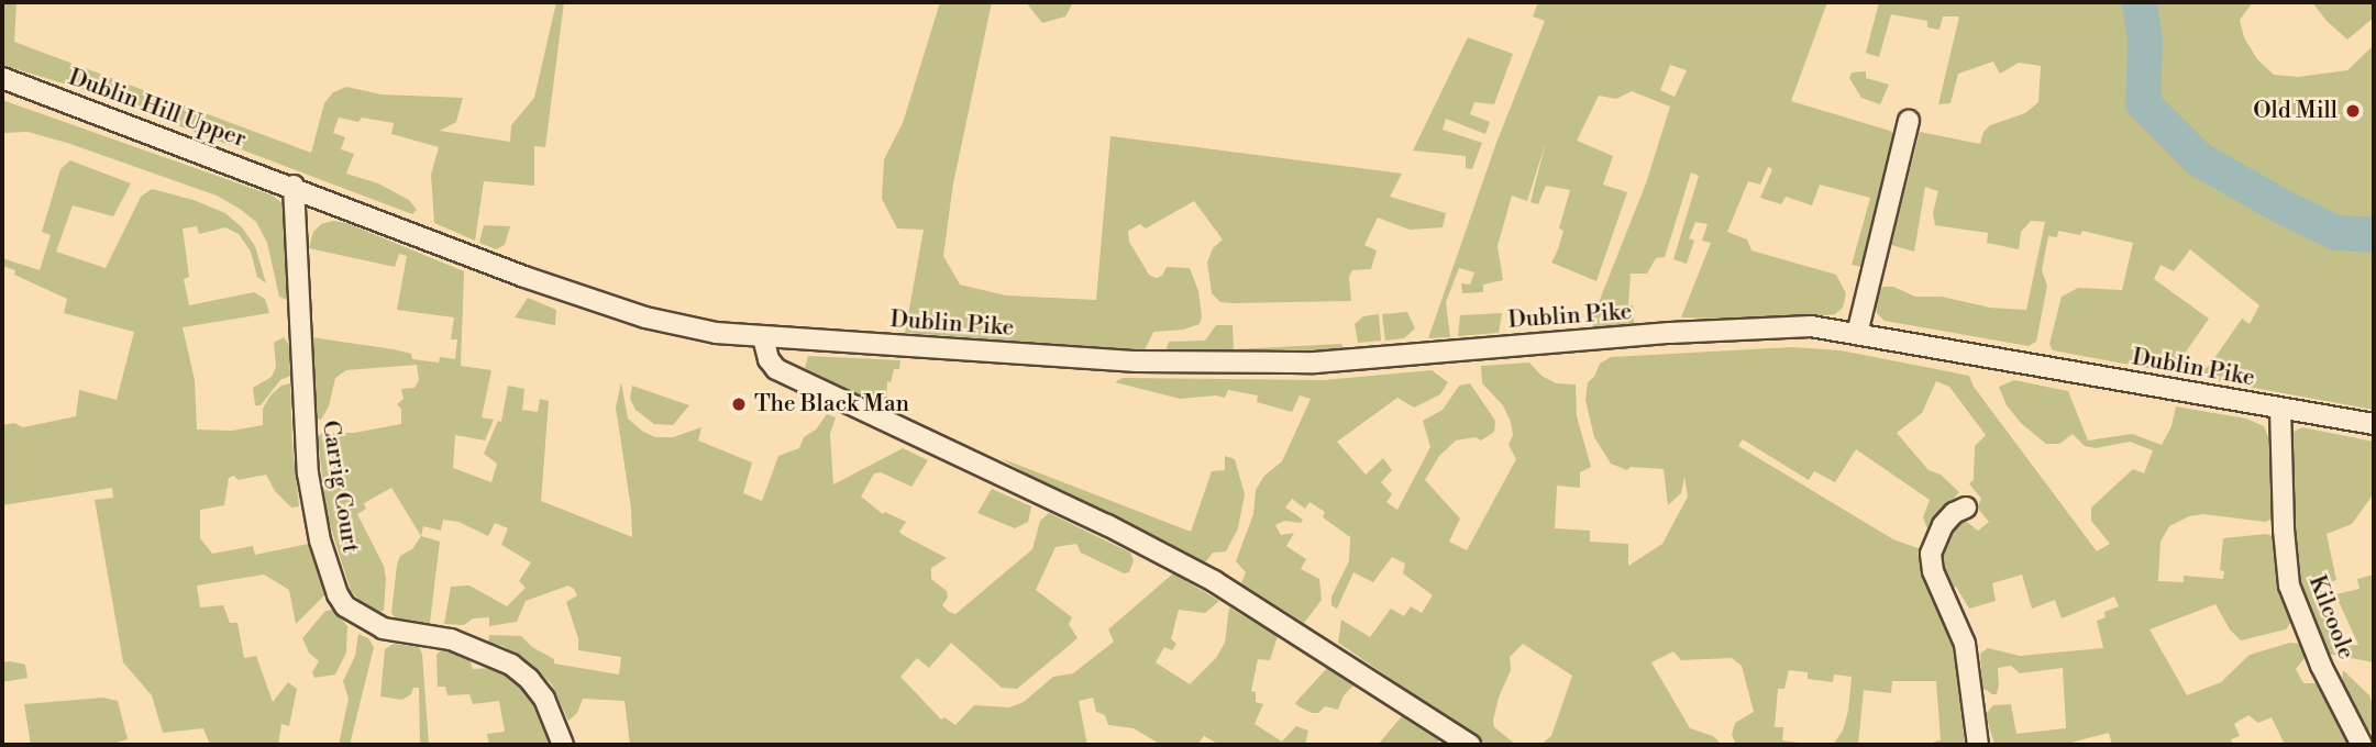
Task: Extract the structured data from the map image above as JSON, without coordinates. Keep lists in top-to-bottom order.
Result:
{
  "streets": {
    "street": [
      "Dublin Hill Upper",
      "Dublin Pike",
      "Carrig Court",
      "Kilcoole"
    ]
  },
  "crossings": [
    ["Dublin Hill Upper", "Dublin Pike"],
    ["Dublin Hill Upper", "Carrig Court"],
    ["Dublin Pike", "Carrig Court"],
    ["Dublin Pike", "Kilcoole"]
  ],
  "places": ["Old Mill", "The Black Man"]
}
